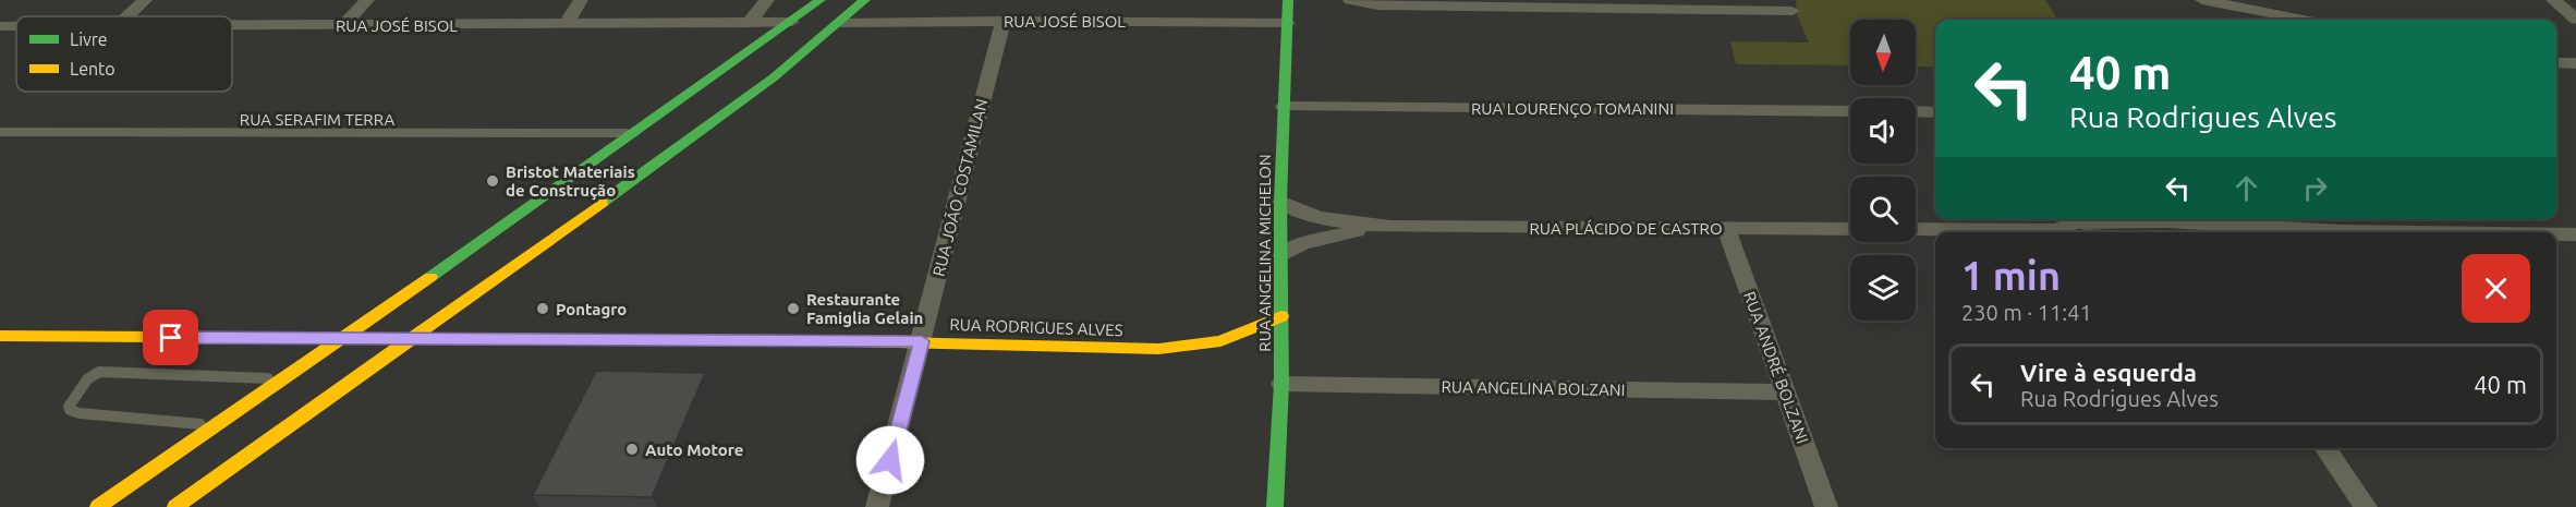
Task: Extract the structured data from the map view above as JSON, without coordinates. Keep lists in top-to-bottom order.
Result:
{
  "streets": {
    "main road": ["RUA ANGELINA MICHELON", "RUA RODRIGUES ALVES"],
    "street": [
      "RUA JOSÉ BISOL",
      "RUA LOURENÇO TOMANINI",
      "RUA JOÃO COSTAMILAN",
      "RUA PLÁCIDO DE CASTRO",
      "RUA ANDRÉ BOLZANI",
      "RUA ANGELINA BOLZANI"
    ],
    "lane": ["RUA SERAFIM TERRA"]
  },
  "crossings": [
    ["RUA JOSÉ BISOL", "RUA JOÃO COSTAMILAN"],
    ["RUA JOSÉ BISOL", "RUA ANGELINA MICHELON"],
    ["RUA LOURENÇO TOMANINI", "RUA ANGELINA MICHELON"],
    ["RUA JOÃO COSTAMILAN", "RUA RODRIGUES ALVES"],
    ["RUA PLÁCIDO DE CASTRO", "RUA ANGELINA MICHELON"],
    ["RUA PLÁCIDO DE CASTRO", "RUA ANDRÉ BOLZANI"],
    ["RUA ANGELINA MICHELON", "RUA RODRIGUES ALVES"],
    ["RUA ANGELINA MICHELON", "RUA ANGELINA BOLZANI"],
    ["RUA ANDRÉ BOLZANI", "RUA ANGELINA BOLZANI"]
  ],
  "places": [
    "Bristot Materiais de Construção",
    "Pontagro",
    "Restaurante Famiglia Gelain",
    "Auto Motore"
  ],
  "legend": ["Livre", "Lento"],
  "north": "bottom",
  "page": {
    "turn": ["40 m", "Rua Rodrigues Alves"],
    "heading": ["1 min", "230 m · 11:41"],
    "list": [
      {
        "name": "Vire à esquerda",
        "note": "Rua Rodrigues Alves",
        "value": "40 m"
      }
    ]
  }
}
